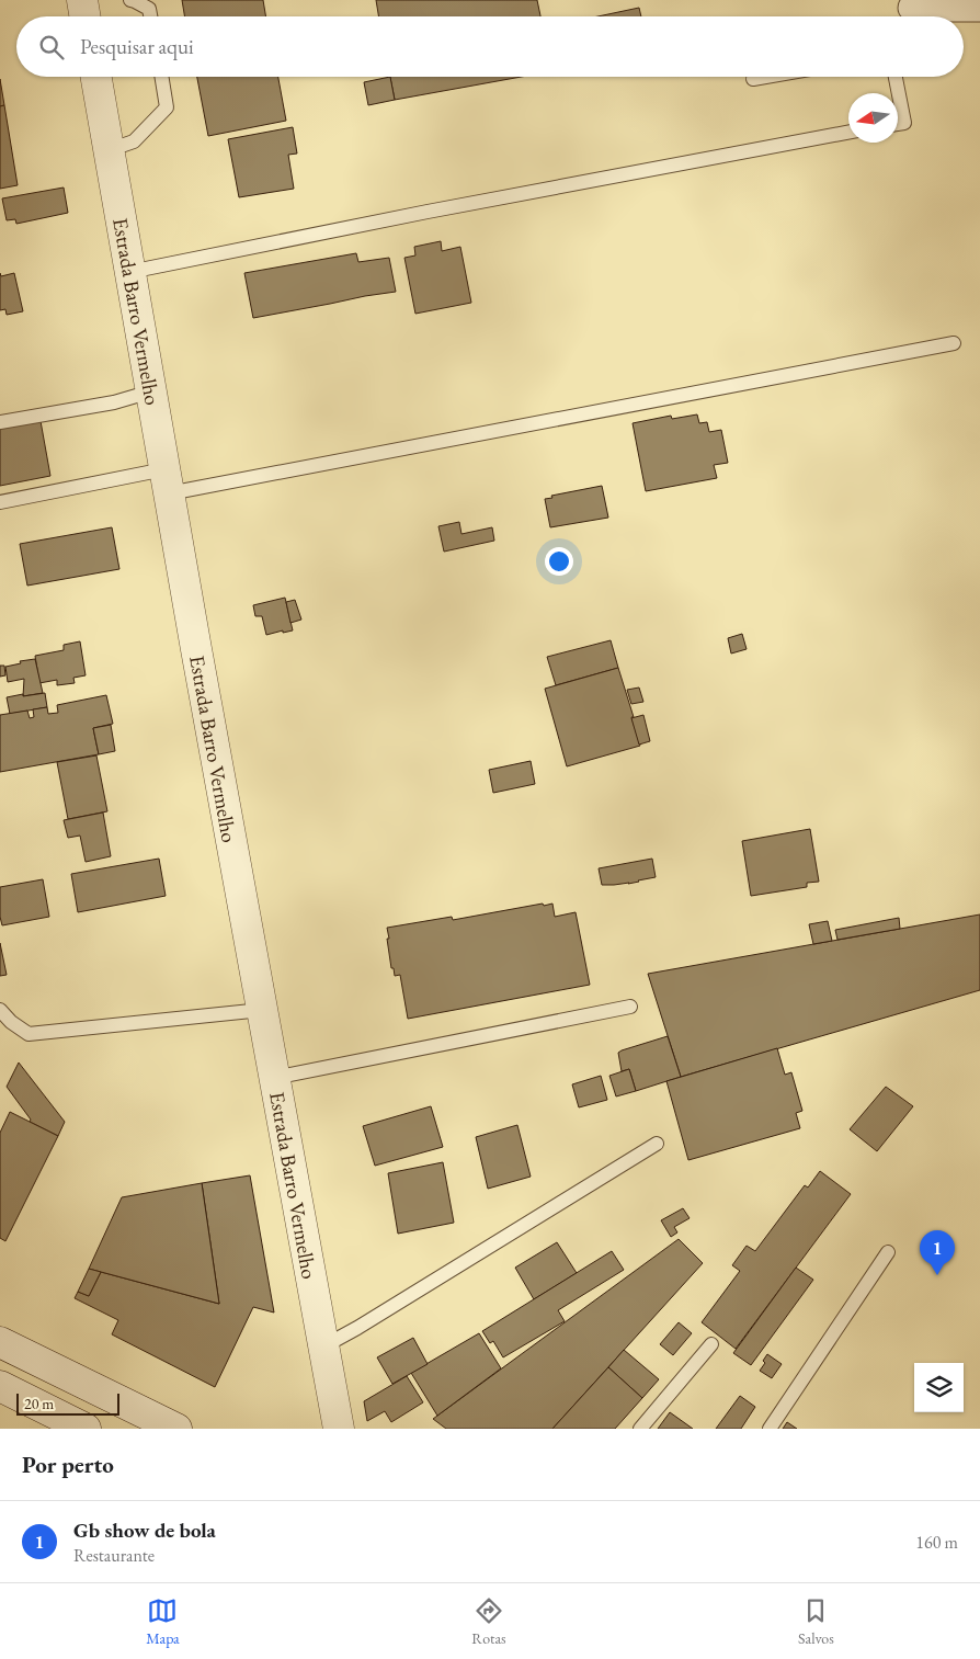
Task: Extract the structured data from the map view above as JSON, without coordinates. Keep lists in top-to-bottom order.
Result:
{
  "streets": {
    "street": ["Estrada Barro Vermelho"]
  },
  "scale_bar": "20 m",
  "north": "left",
  "page": {
    "search": "Pesquisar aqui",
    "pins": "1",
    "scale": "20 m",
    "heading": "Por perto",
    "list": [
      {
        "mark": "1",
        "name": "Gb show de bola",
        "note": "Restaurante",
        "value": "160 m"
      }
    ],
    "nav": ["Mapa", "Rotas", "Salvos"]
  }
}
